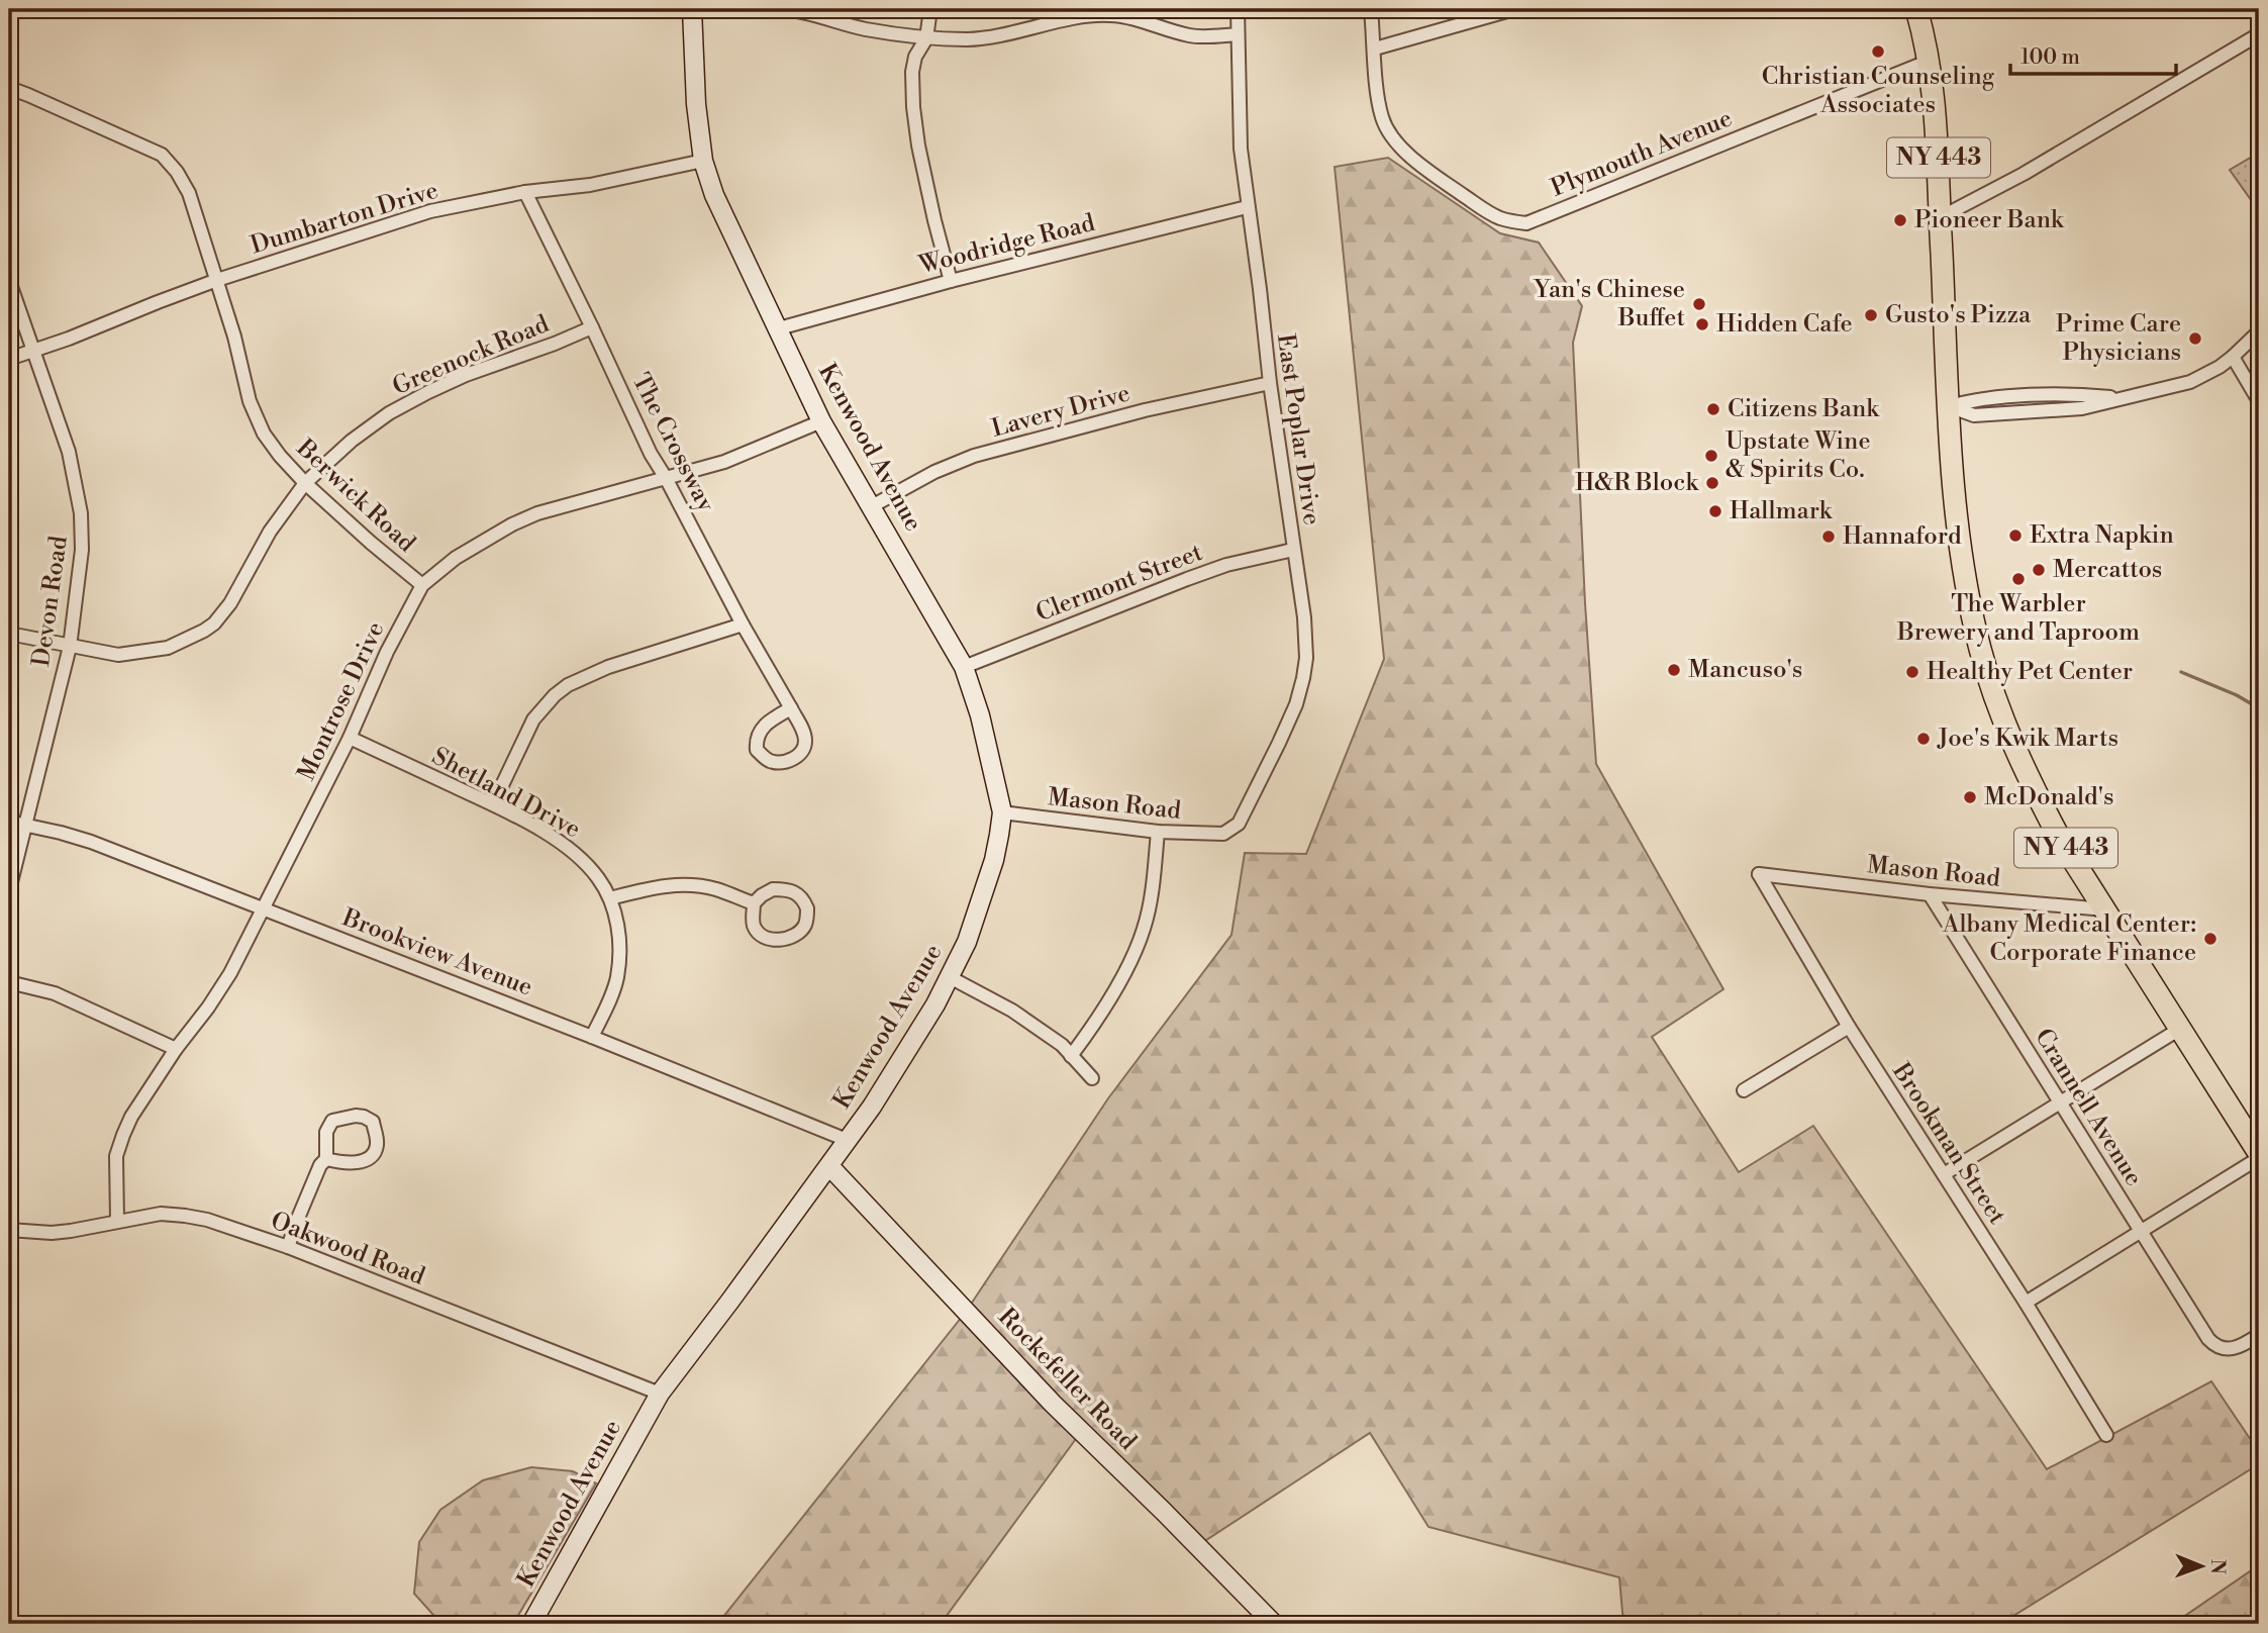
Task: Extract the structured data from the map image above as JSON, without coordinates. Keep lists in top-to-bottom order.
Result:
{
  "streets": {
    "main road": ["NY 443"],
    "street": [
      "Plymouth Avenue",
      "Dumbarton Drive",
      "Woodridge Road",
      "Greenock Road",
      "Lavery Drive",
      "East Poplar Drive",
      "The Crossway",
      "Kenwood Avenue",
      "Berwick Road",
      "Clermont Street",
      "Devon Road",
      "Montrose Drive",
      "Shetland Drive",
      "Mason Road",
      "Brookview Avenue",
      "Crannell Avenue",
      "Brookman Street",
      "Oakwood Road",
      "Rockefeller Road"
    ]
  },
  "crossings": [
    ["Plymouth Avenue", "NY 443"],
    ["NY 443", "Mason Road"],
    ["Dumbarton Drive", "The Crossway"],
    ["Dumbarton Drive", "Kenwood Avenue"],
    ["Dumbarton Drive", "Berwick Road"],
    ["Dumbarton Drive", "Devon Road"],
    ["Woodridge Road", "East Poplar Drive"],
    ["Woodridge Road", "Kenwood Avenue"],
    ["Greenock Road", "The Crossway"],
    ["Greenock Road", "Berwick Road"],
    ["Greenock Road", "Devon Road"],
    ["Lavery Drive", "East Poplar Drive"],
    ["Lavery Drive", "Kenwood Avenue"],
    ["East Poplar Drive", "Clermont Street"],
    ["East Poplar Drive", "Mason Road"],
    ["The Crossway", "Montrose Drive"],
    ["Kenwood Avenue", "Clermont Street"],
    ["Kenwood Avenue", "Montrose Drive"],
    ["Kenwood Avenue", "Mason Road"],
    ["Kenwood Avenue", "Brookview Avenue"],
    ["Kenwood Avenue", "Oakwood Road"],
    ["Kenwood Avenue", "Rockefeller Road"],
    ["Berwick Road", "Montrose Drive"],
    ["Devon Road", "Brookview Avenue"],
    ["Montrose Drive", "Shetland Drive"],
    ["Montrose Drive", "Brookview Avenue"],
    ["Montrose Drive", "Oakwood Road"],
    ["Shetland Drive", "Brookview Avenue"],
    ["Mason Road", "Crannell Avenue"],
    ["Mason Road", "Brookman Street"]
  ],
  "places": [
    "Christian Counseling Associates",
    "Pioneer Bank",
    "Yan's Chinese Buffet",
    "Gusto's Pizza",
    "Hidden Cafe",
    "Prime Care Physicians",
    "Citizens Bank",
    "Upstate Wine & Spirits Co.",
    "H&R Block",
    "Hallmark",
    "Extra Napkin",
    "Hannaford",
    "Mercattos",
    "The Warbler Brewery and Taproom",
    "Mancuso's",
    "Healthy Pet Center",
    "Joe's Kwik Marts",
    "McDonald's",
    "Albany Medical Center: Corporate Finance"
  ],
  "scale_bar": "100 m",
  "north": "right"
}
